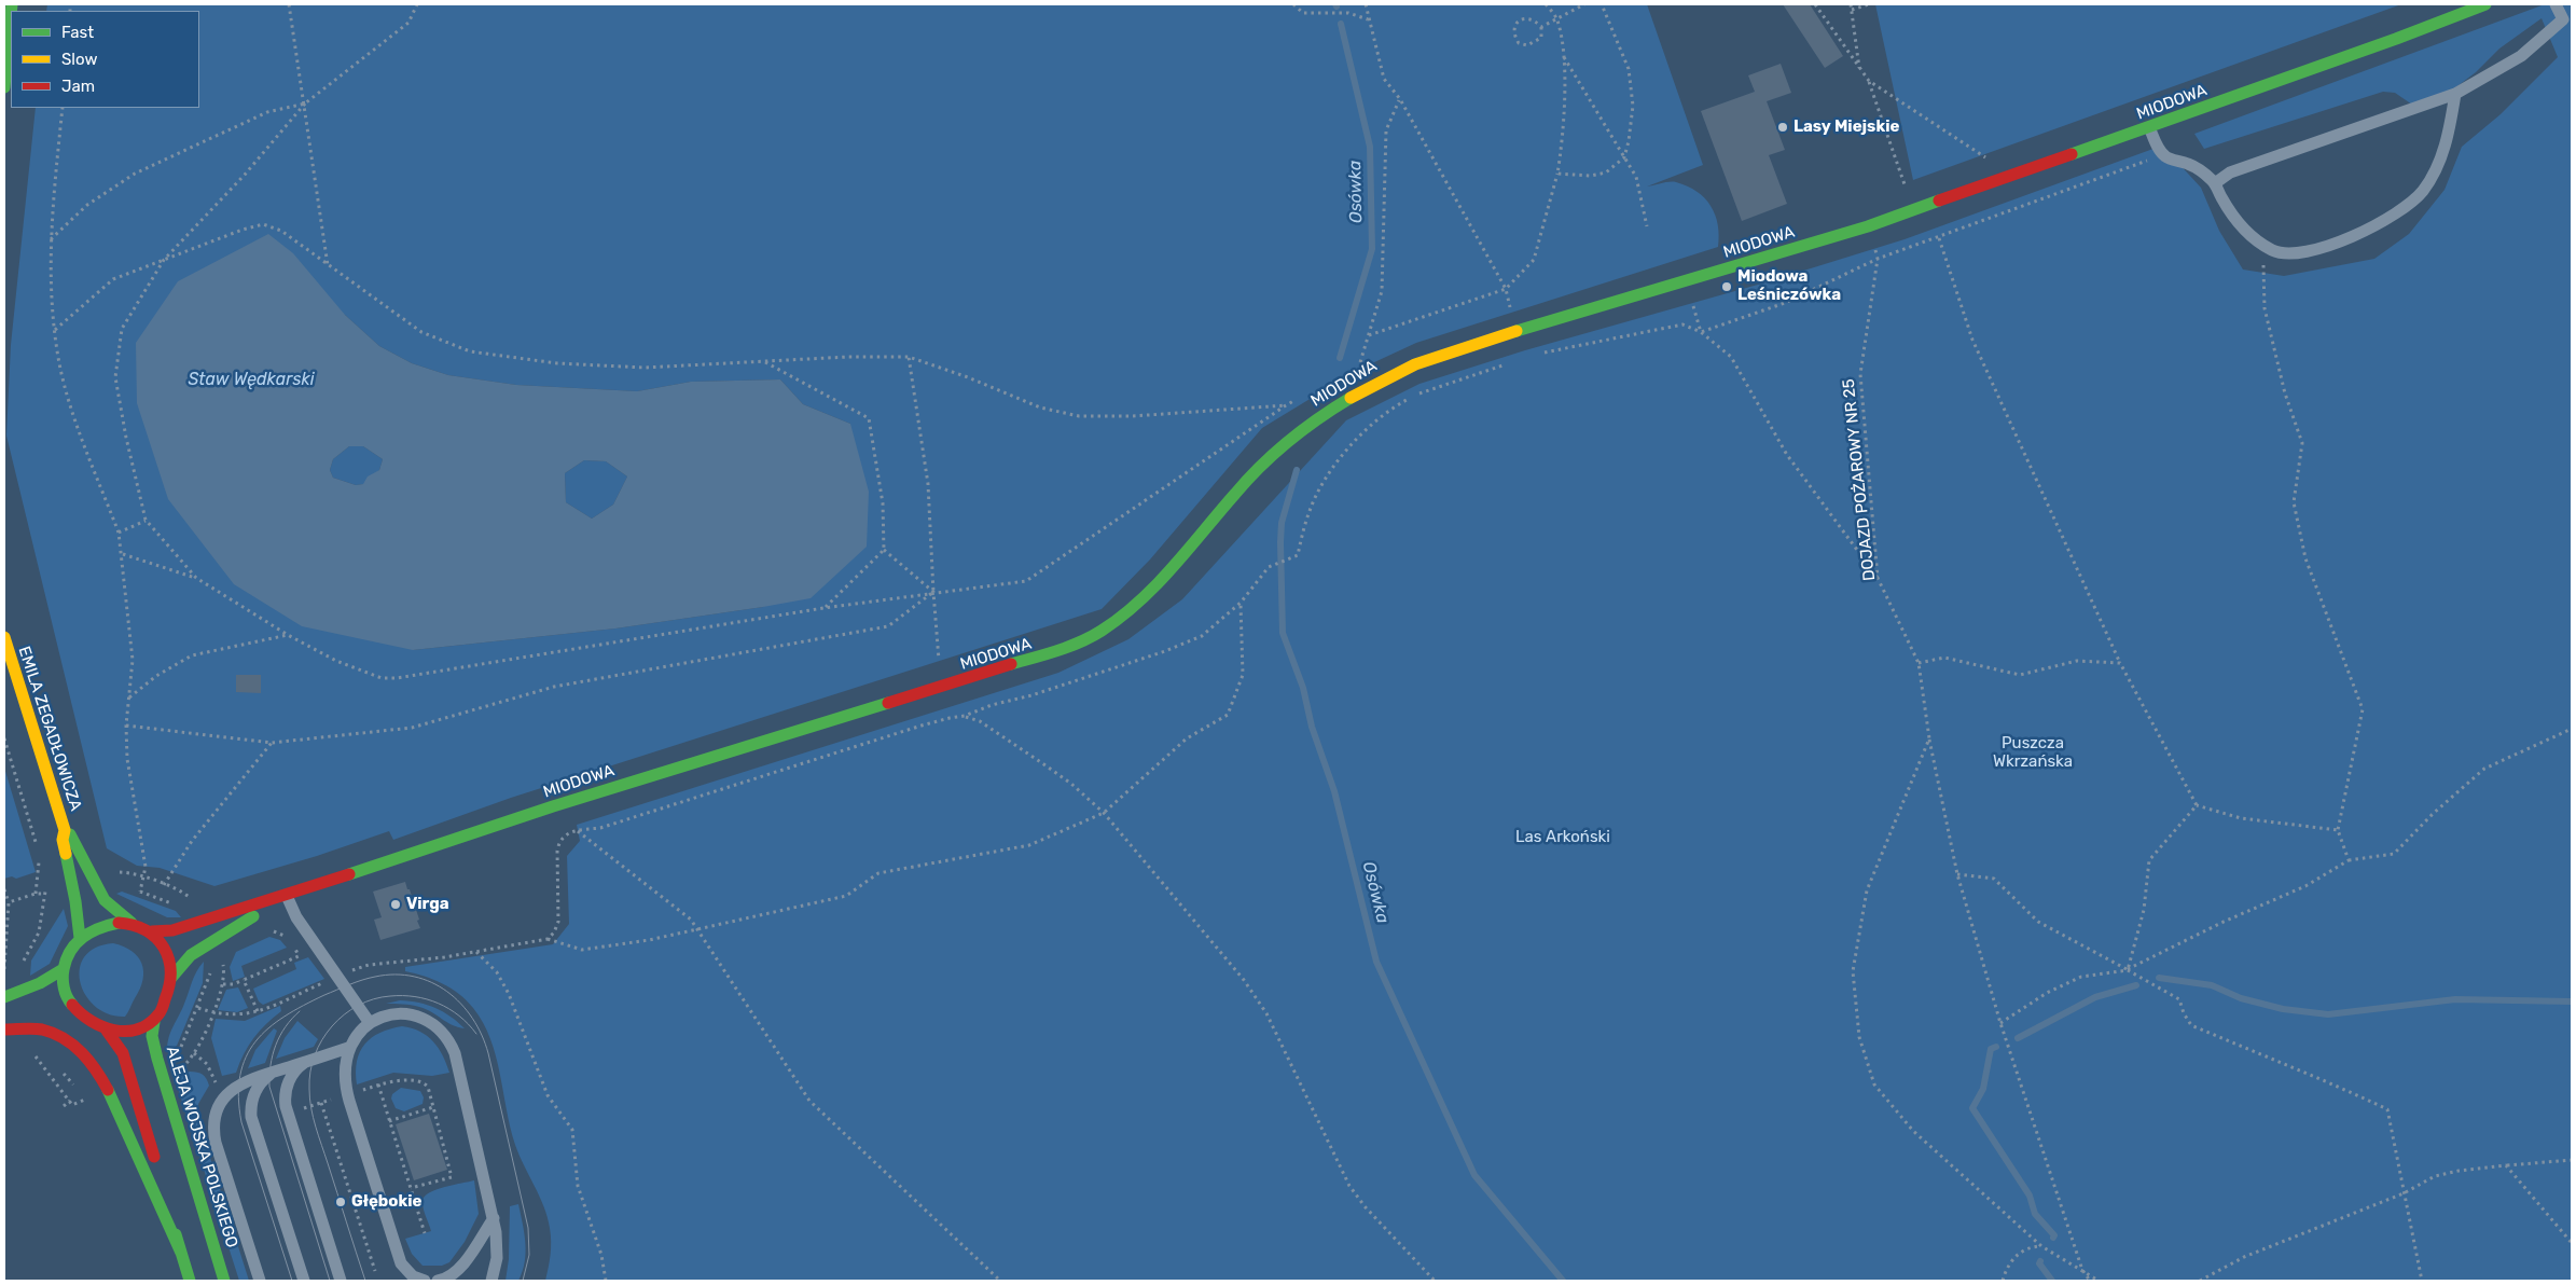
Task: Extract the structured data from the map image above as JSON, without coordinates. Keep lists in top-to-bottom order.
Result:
{
  "streets": {
    "street": ["MIODOWA", "EMILA ZEGADŁOWICZA", "ALEJA WOJSKA POLSKIEGO"],
    "path": ["DOJAZD POŻAROWY NR 25"]
  },
  "crossings": [
    ["MIODOWA", "DOJAZD POŻAROWY NR 25"],
    ["MIODOWA", "EMILA ZEGADŁOWICZA"],
    ["MIODOWA", "ALEJA WOJSKA POLSKIEGO"],
    ["EMILA ZEGADŁOWICZA", "ALEJA WOJSKA POLSKIEGO"]
  ],
  "water": ["Osówka", "Staw Wędkarski"],
  "parks": ["Puszcza Wkrzańska", "Las Arkoński"],
  "places": [
    "Lasy Miejskie",
    "Miodowa Leśniczówka",
    "Virga",
    "Głębokie"
  ],
  "legend": ["Fast", "Slow", "Jam"]
}
